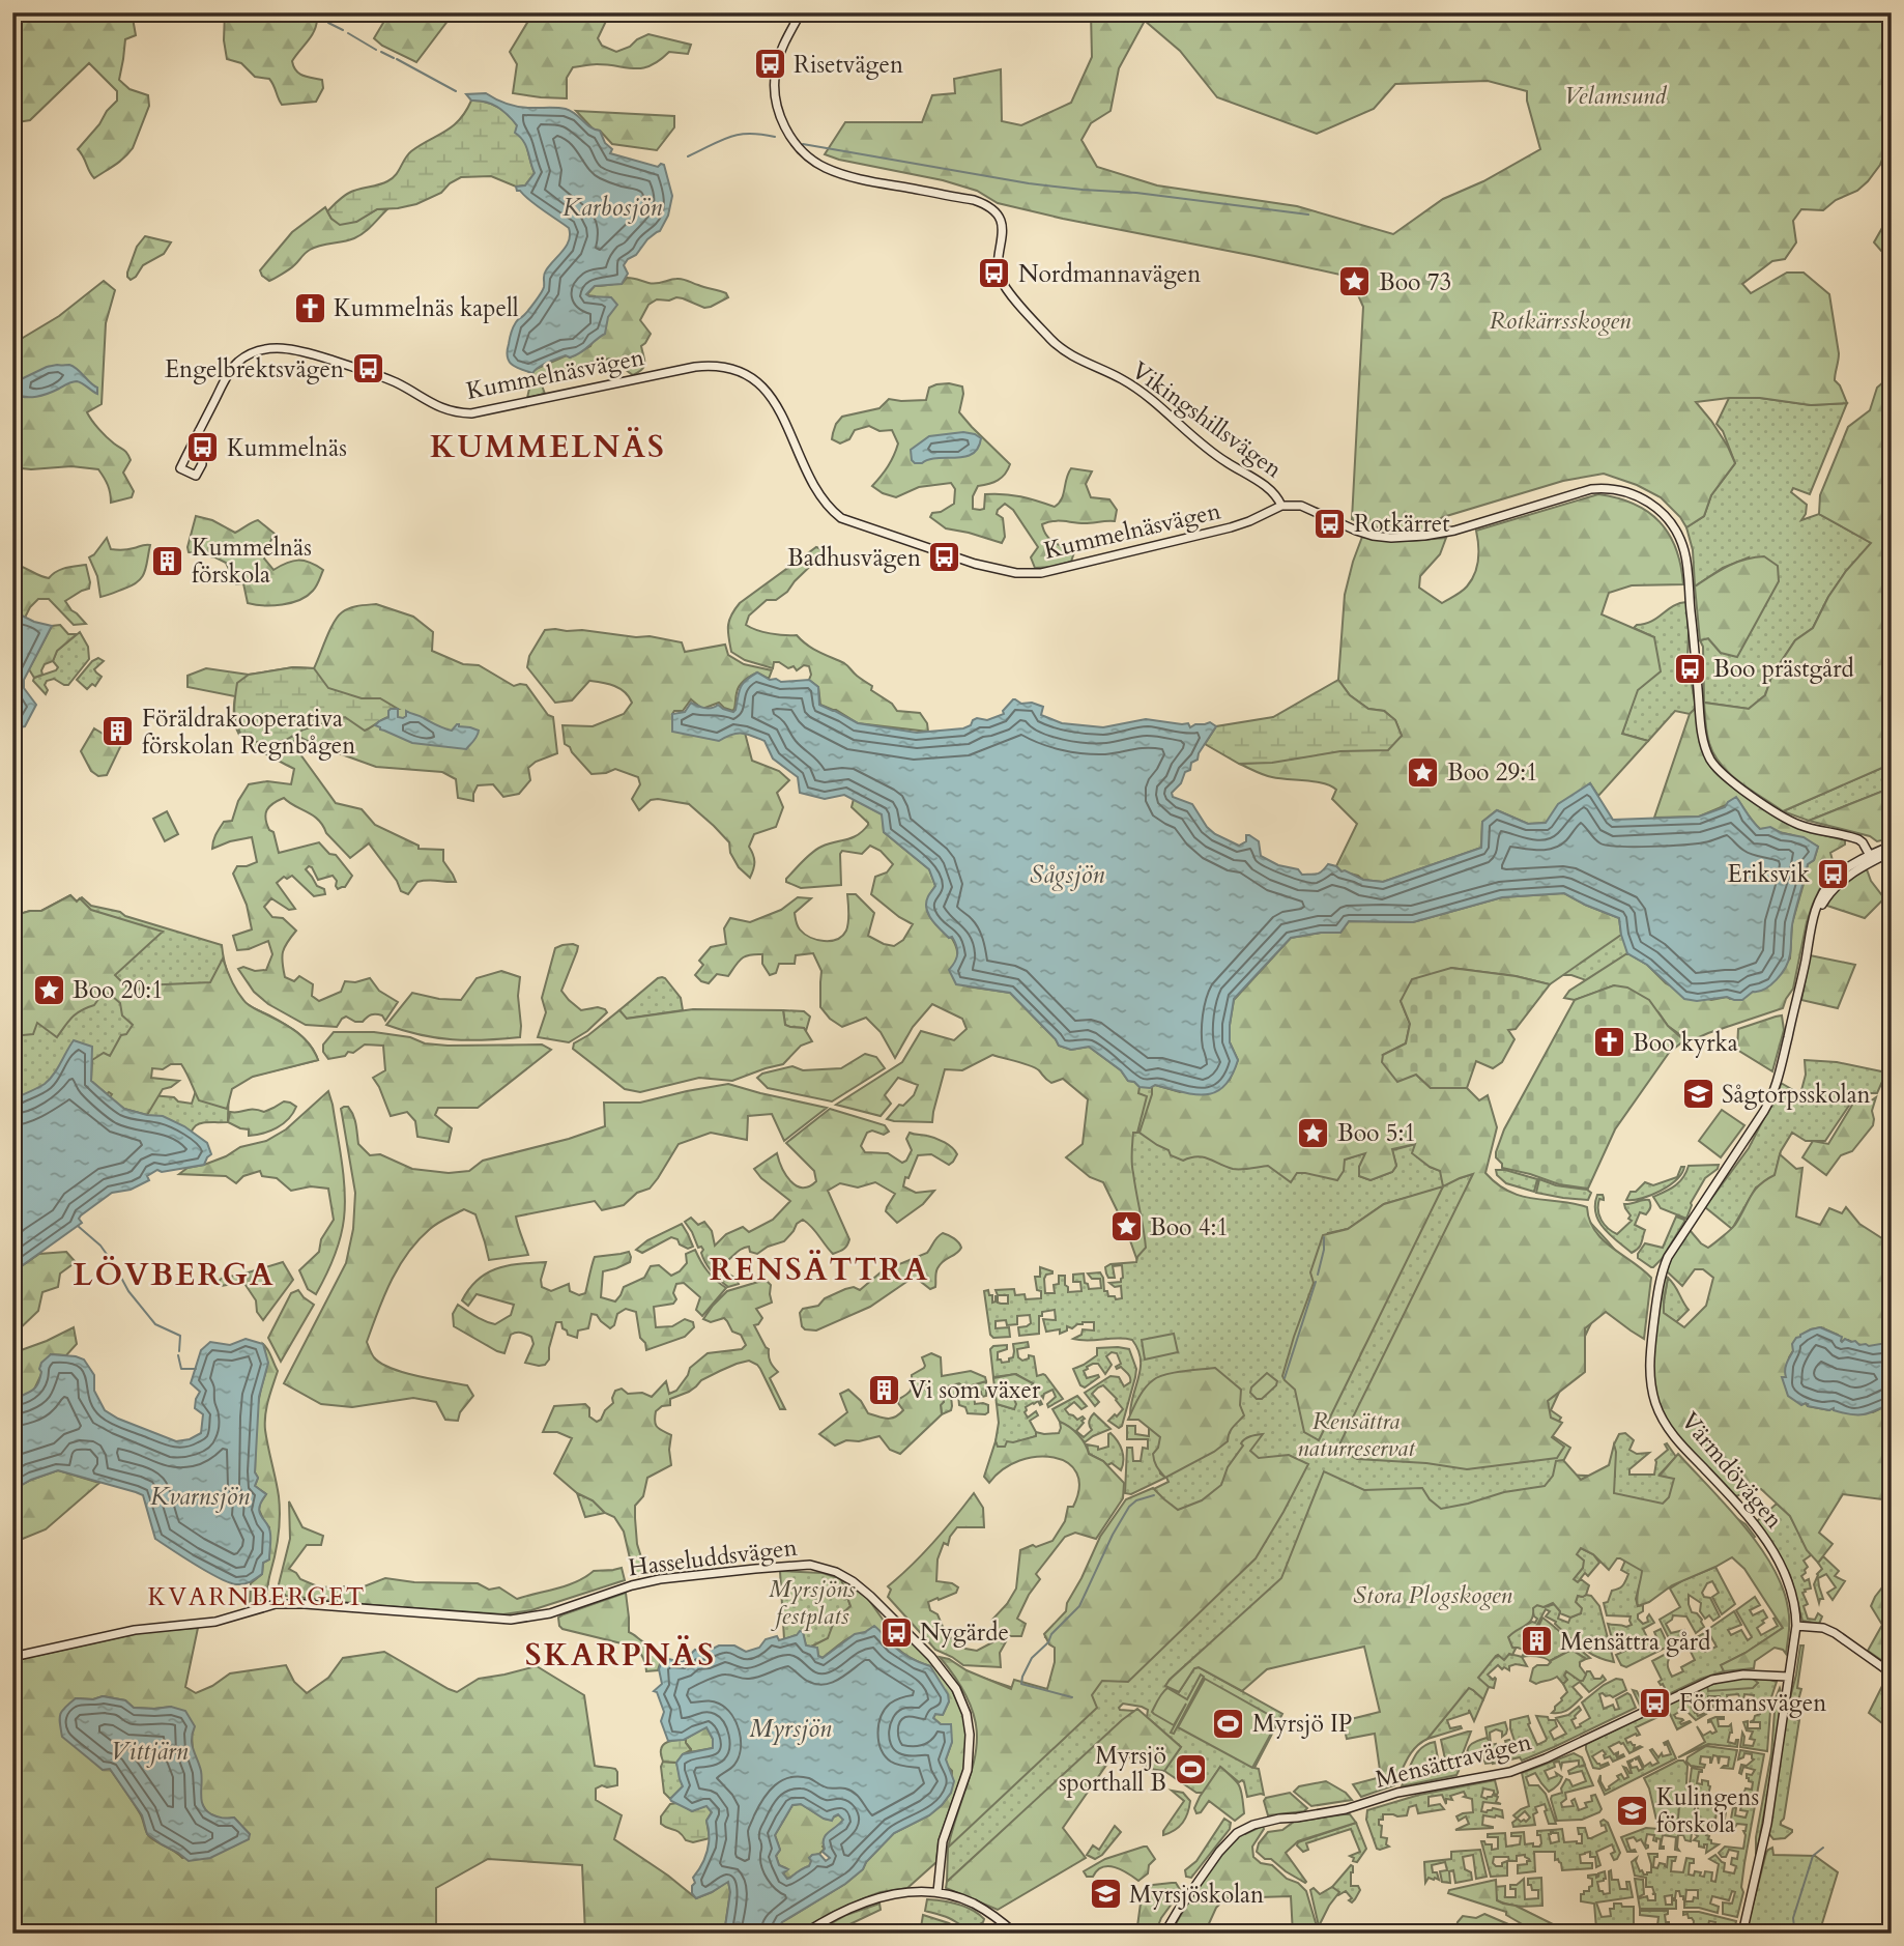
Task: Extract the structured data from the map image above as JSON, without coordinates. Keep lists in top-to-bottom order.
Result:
{
  "streets": {
    "street": [
      "Kummelnäsvägen",
      "Vikingshillsvägen",
      "Värmdövägen",
      "Hasseluddsvägen",
      "Mensättravägen"
    ]
  },
  "crossings": [
    ["Kummelnäsvägen", "Vikingshillsvägen"],
    ["Värmdövägen", "Mensättravägen"]
  ],
  "districts": [
    "KUMMELNÄS",
    "RENSÄTTRA",
    "LÖVBERGA",
    "KVARNBERGET",
    "SKARPNÄS"
  ],
  "water": [
    "Karbosjön",
    "Sågsjön",
    "Kvarnsjön",
    "Myrsjön",
    "Vittjärn"
  ],
  "parks": [
    "Velamsund",
    "Rotkärrsskogen",
    "Rensättra naturreservat",
    "Myrsjöns festplats",
    "Stora Plogskogen"
  ],
  "places": {
    "bus stop": [
      "Risetvägen",
      "Nordmannavägen",
      "Engelbrektsvägen",
      "Kummelnäs",
      "Rotkärret",
      "Badhusvägen",
      "Boo prästgård",
      "Eriksvik",
      "Nygärde",
      "Förmansvägen"
    ],
    "place": [
      "Boo 73",
      "Boo 29:1",
      "Boo 20:1",
      "Boo 5:1",
      "Boo 4:1"
    ],
    "church": ["Kummelnäs kapell", "Boo kyrka"],
    "building": [
      "Kummelnäs förskola",
      "Föräldrakooperativa förskolan Regnbågen",
      "Vi som växer",
      "Mensättra gård"
    ],
    "school or university": ["Sågtorpsskolan", "Kulingens förskola", "Myrsjöskolan"],
    "sports": ["Myrsjö IP", "Myrsjö sporthall B"]
  }
}
